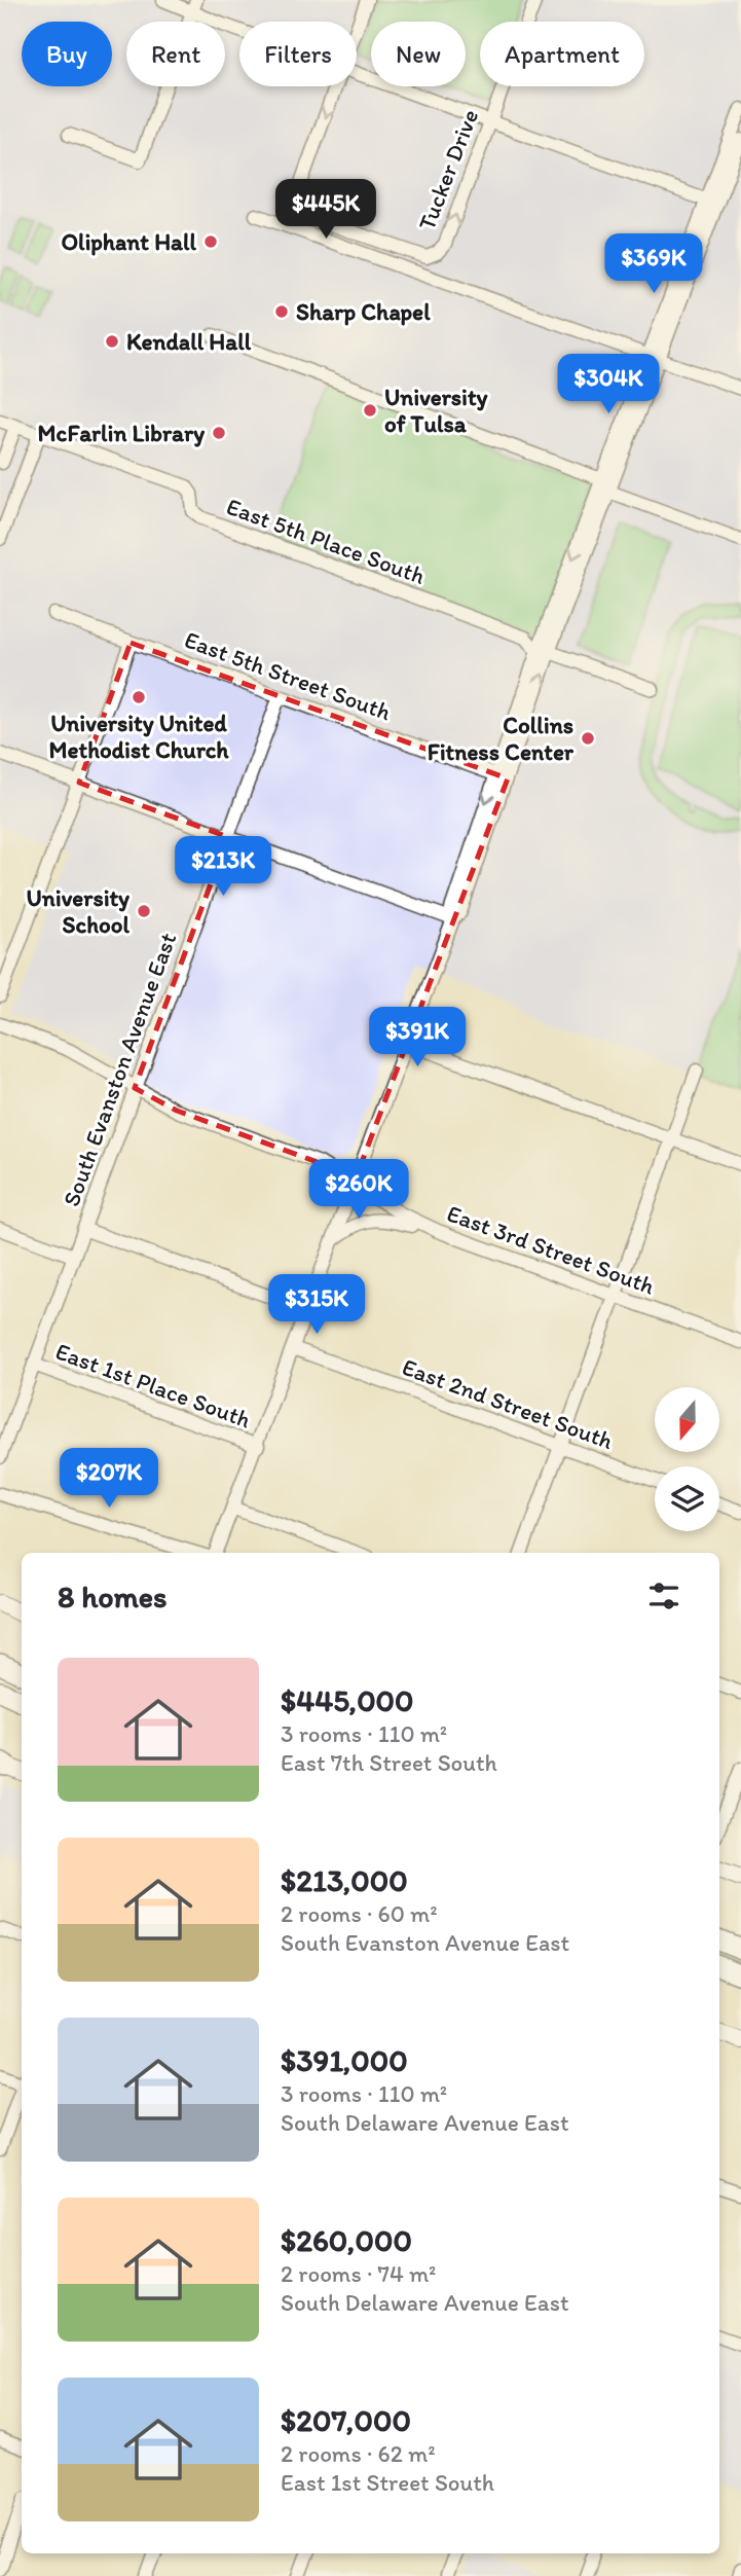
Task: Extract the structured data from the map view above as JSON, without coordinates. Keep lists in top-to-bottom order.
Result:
{
  "streets": {
    "street": [
      "Tucker Drive",
      "East 5th Place South",
      "East 5th Street South",
      "South Evanston Avenue East",
      "East 3rd Street South",
      "East 1st Place South",
      "East 2nd Street South"
    ]
  },
  "crossings": [
    ["East 5th Street South", "South Evanston Avenue East"],
    ["South Evanston Avenue East", "East 3rd Street South"],
    ["South Evanston Avenue East", "East 1st Place South"]
  ],
  "places": [
    "Oliphant Hall",
    "Sharp Chapel",
    "Kendall Hall",
    "University of Tulsa",
    "McFarlin Library",
    "University United Methodist Church",
    "Collins Fitness Center",
    "University School"
  ],
  "north": "bottom",
  "page": {
    "chip": [
      "Buy",
      "Rent",
      "Filters",
      "New",
      "Apartment"
    ],
    "price": [
      "$445K",
      "$369K",
      "$304K",
      "$213K",
      "$391K",
      "$260K",
      "$315K",
      "$207K"
    ],
    "heading": "8 homes",
    "list": [
      {
        "name": "$445,000",
        "note": "3 rooms · 110 m² · East 7th Street South"
      },
      {
        "name": "$213,000",
        "note": "2 rooms · 60 m² · South Evanston Avenue East"
      },
      {
        "name": "$391,000",
        "note": "3 rooms · 110 m² · South Delaware Avenue East"
      },
      {
        "name": "$260,000",
        "note": "2 rooms · 74 m² · South Delaware Avenue East"
      },
      {
        "name": "$207,000",
        "note": "2 rooms · 62 m² · East 1st Street South"
      }
    ]
  }
}
